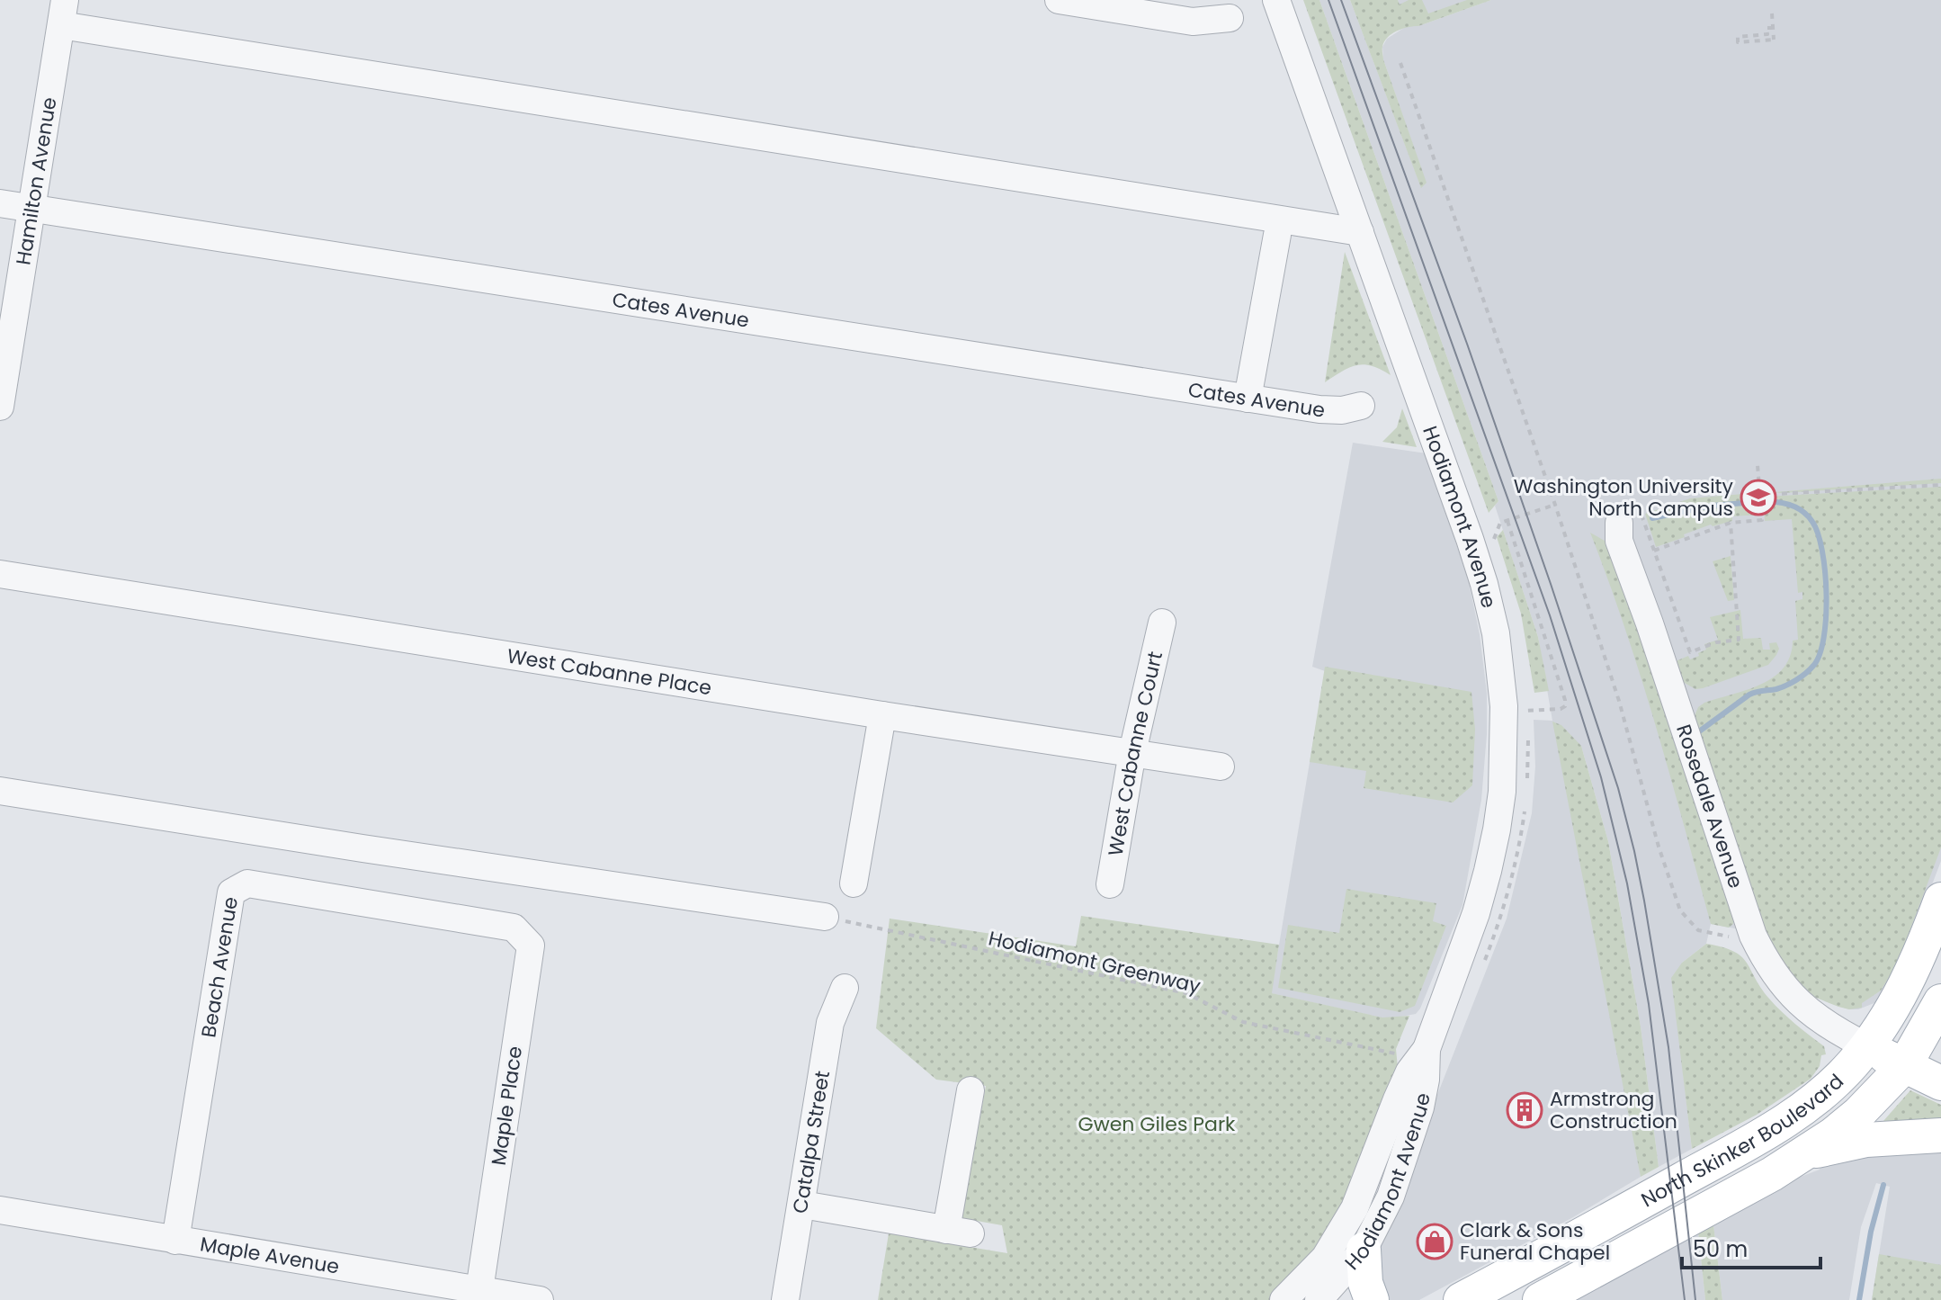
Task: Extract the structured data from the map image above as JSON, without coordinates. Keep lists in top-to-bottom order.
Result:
{
  "streets": {
    "main road": ["North Skinker Boulevard"],
    "street": [
      "Hamilton Avenue",
      "Cates Avenue",
      "Hodiamont Avenue",
      "West Cabanne Place",
      "West Cabanne Court",
      "Rosedale Avenue",
      "Beach Avenue",
      "Maple Place",
      "Catalpa Street",
      "Maple Avenue"
    ],
    "path": ["Hodiamont Greenway"]
  },
  "crossings": [
    ["Hamilton Avenue", "Cates Avenue"],
    ["West Cabanne Place", "West Cabanne Court"],
    ["Rosedale Avenue", "North Skinker Boulevard"],
    ["Beach Avenue", "Maple Place"],
    ["Beach Avenue", "Maple Avenue"],
    ["Maple Place", "Maple Avenue"]
  ],
  "parks": ["Gwen Giles Park"],
  "places": {
    "school or university": ["Washington University North Campus"],
    "building": ["Armstrong Construction"],
    "shop": ["Clark & Sons Funeral Chapel"]
  },
  "scale_bar": "50 m"
}
